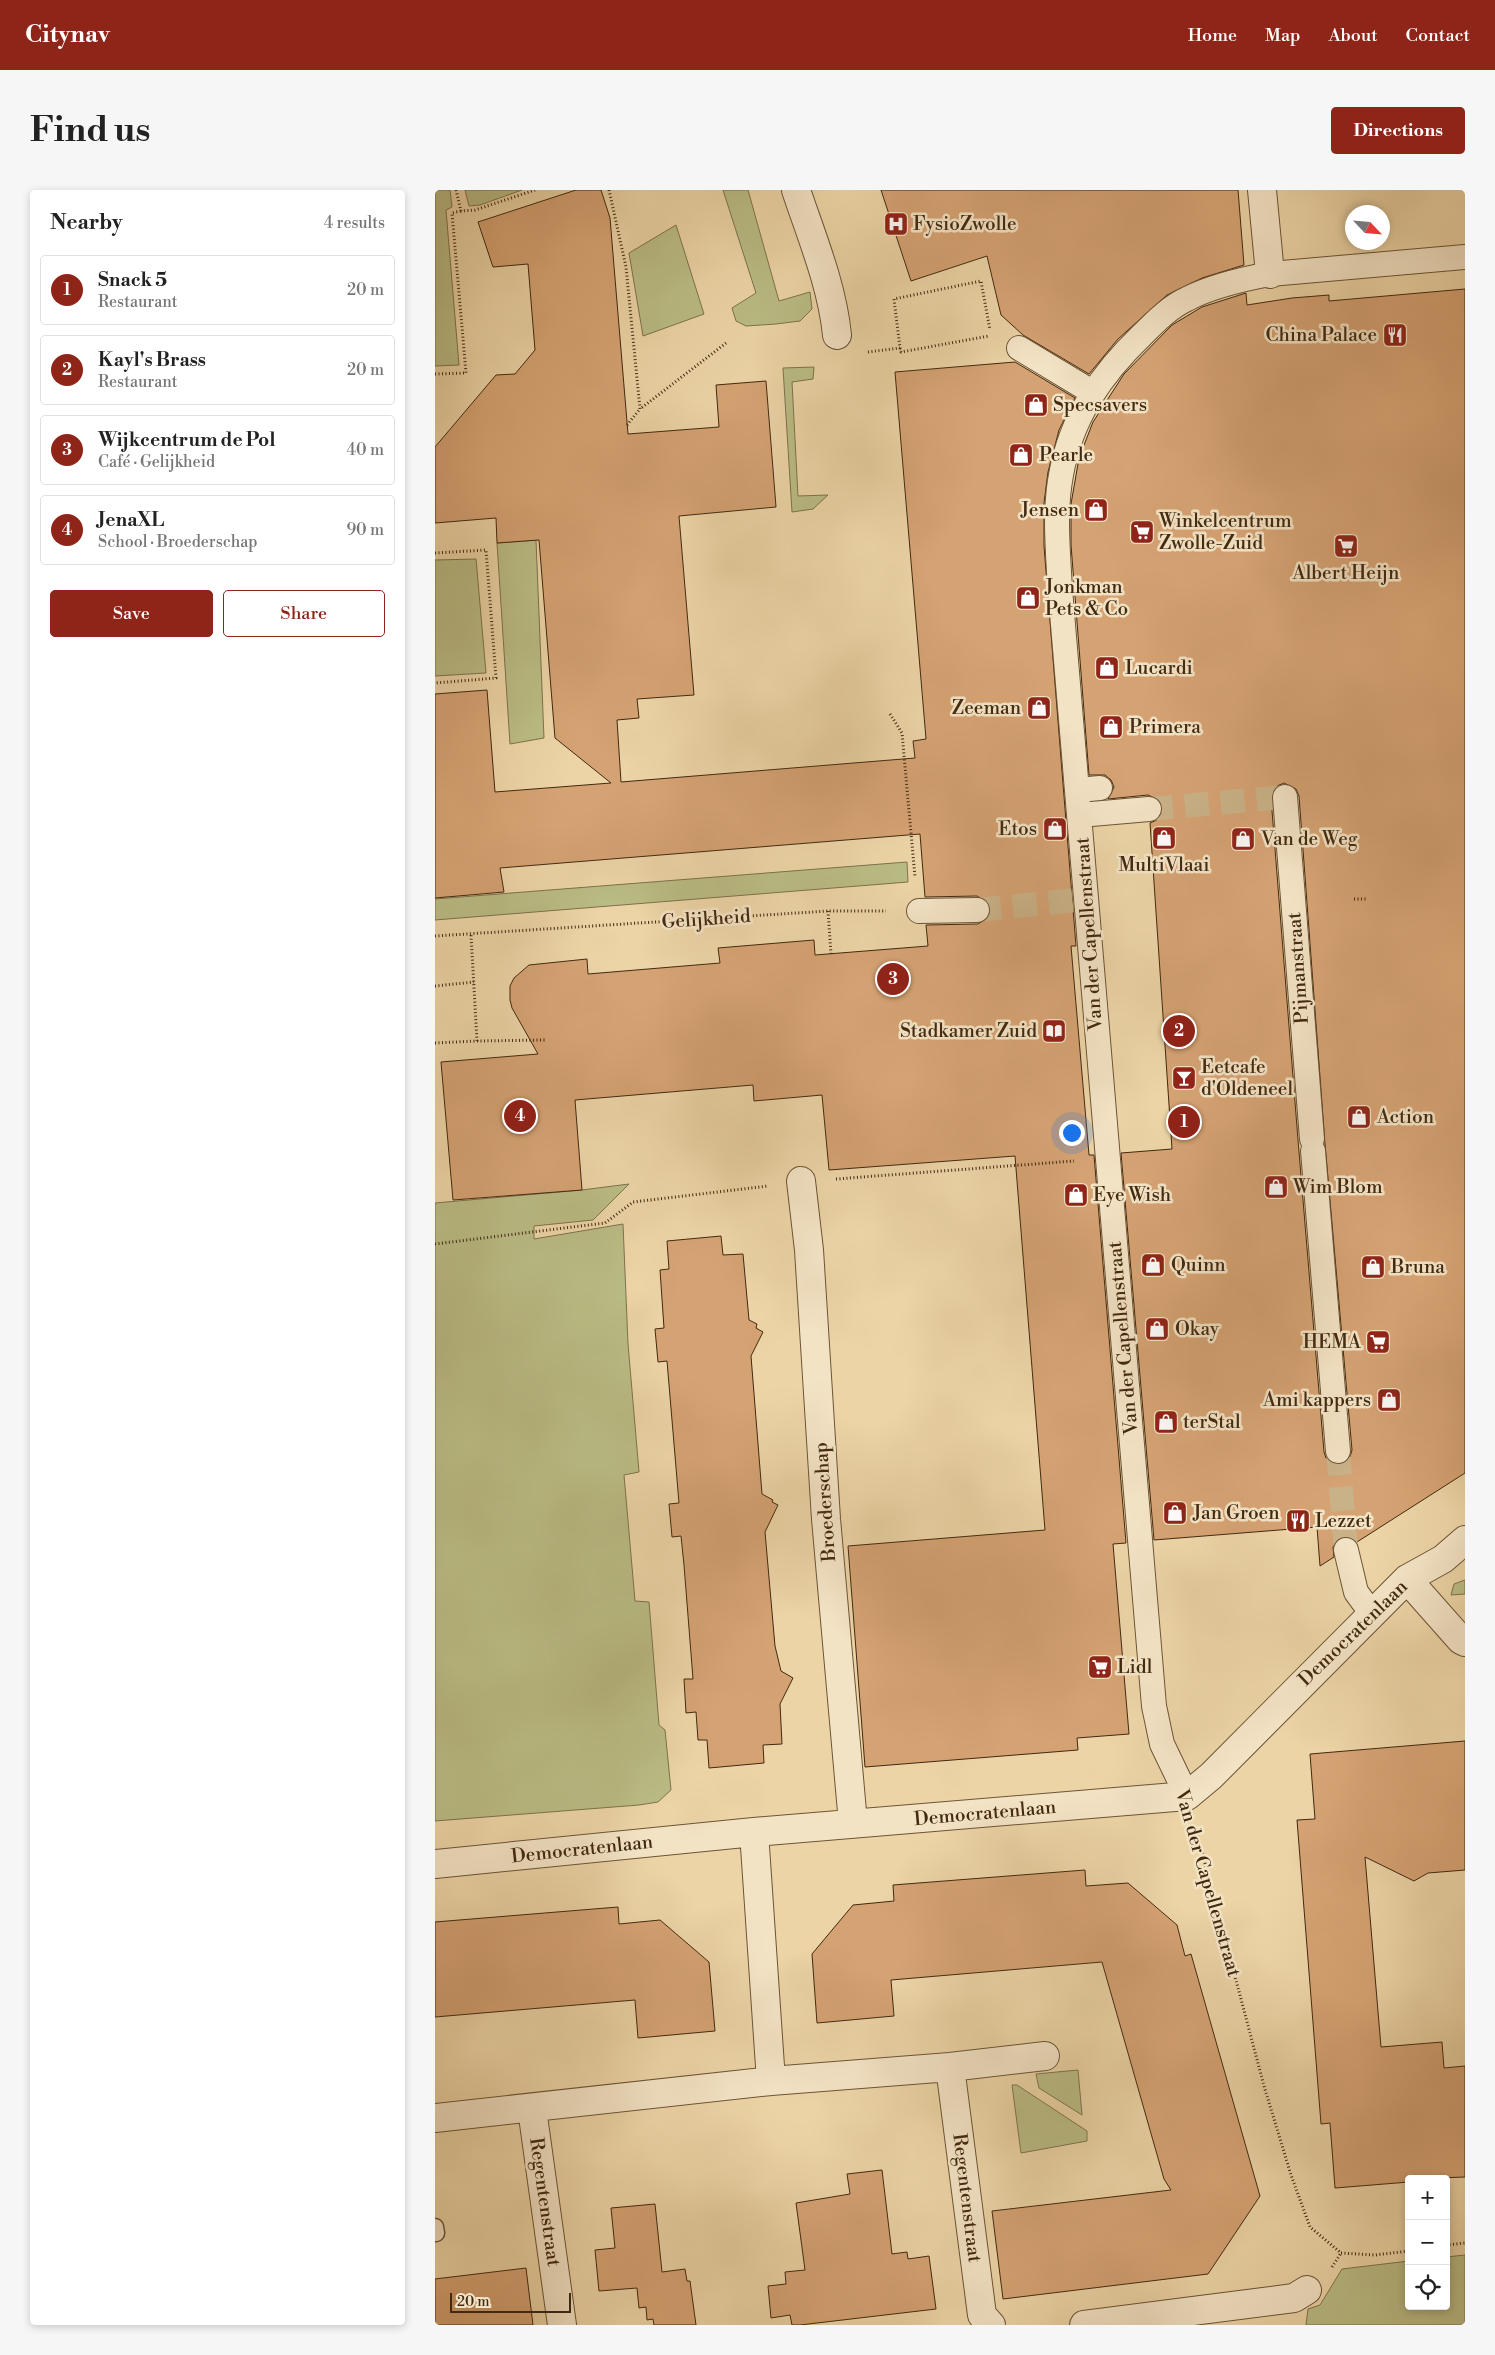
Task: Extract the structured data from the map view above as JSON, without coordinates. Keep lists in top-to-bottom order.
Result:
{
  "streets": {
    "street": [
      "Van der Capellenstraat",
      "Pijmanstraat",
      "Broederschap",
      "Democratenlaan",
      "Regentenstraat"
    ],
    "path": ["Gelijkheid"]
  },
  "crossings": [
    ["Van der Capellenstraat", "Democratenlaan"],
    ["Broederschap", "Democratenlaan"]
  ],
  "places": {
    "hospital": ["FysioZwolle"],
    "restaurant": ["China Palace", "Lezzet"],
    "shop": [
      "Specsavers",
      "Pearle",
      "Jensen",
      "Jonkman Pets & Co",
      "Lucardi",
      "Zeeman",
      "Primera",
      "Etos",
      "MultiVlaai",
      "Van de Weg",
      "Action",
      "Wim Blom",
      "Eye Wish",
      "Quinn",
      "Bruna",
      "Okay",
      "Ami kappers",
      "terStal",
      "Jan Groen"
    ],
    "supermarket": [
      "Winkelcentrum Zwolle-Zuid",
      "Albert Heijn",
      "HEMA",
      "Lidl"
    ],
    "library": ["Stadkamer Zuid"],
    "bar": ["Eetcafe d'Oldeneel"]
  },
  "scale_bar": "20 m",
  "north": "bottom right",
  "page": {
    "header": "Citynav",
    "nav": [
      "Home",
      "Map",
      "About",
      "Contact"
    ],
    "buttons": [
      "Directions",
      ["Save", "Share"]
    ],
    "title": "Find us",
    "heading": ["Nearby", "4 results"],
    "list": [
      {
        "mark": "1",
        "name": "Snack 5",
        "note": "Restaurant",
        "value": "20 m"
      },
      {
        "mark": "2",
        "name": "Kayl's Brass",
        "note": "Restaurant",
        "value": "20 m"
      },
      {
        "mark": "3",
        "name": "Wijkcentrum de Pol",
        "note": "Café · Gelijkheid",
        "value": "40 m"
      },
      {
        "mark": "4",
        "name": "JenaXL",
        "note": "School · Broederschap",
        "value": "90 m"
      }
    ],
    "pins": [
      "3",
      "2",
      "4",
      "1"
    ],
    "map_buttons": ["+", "−"],
    "scale": "20 m"
  }
}
